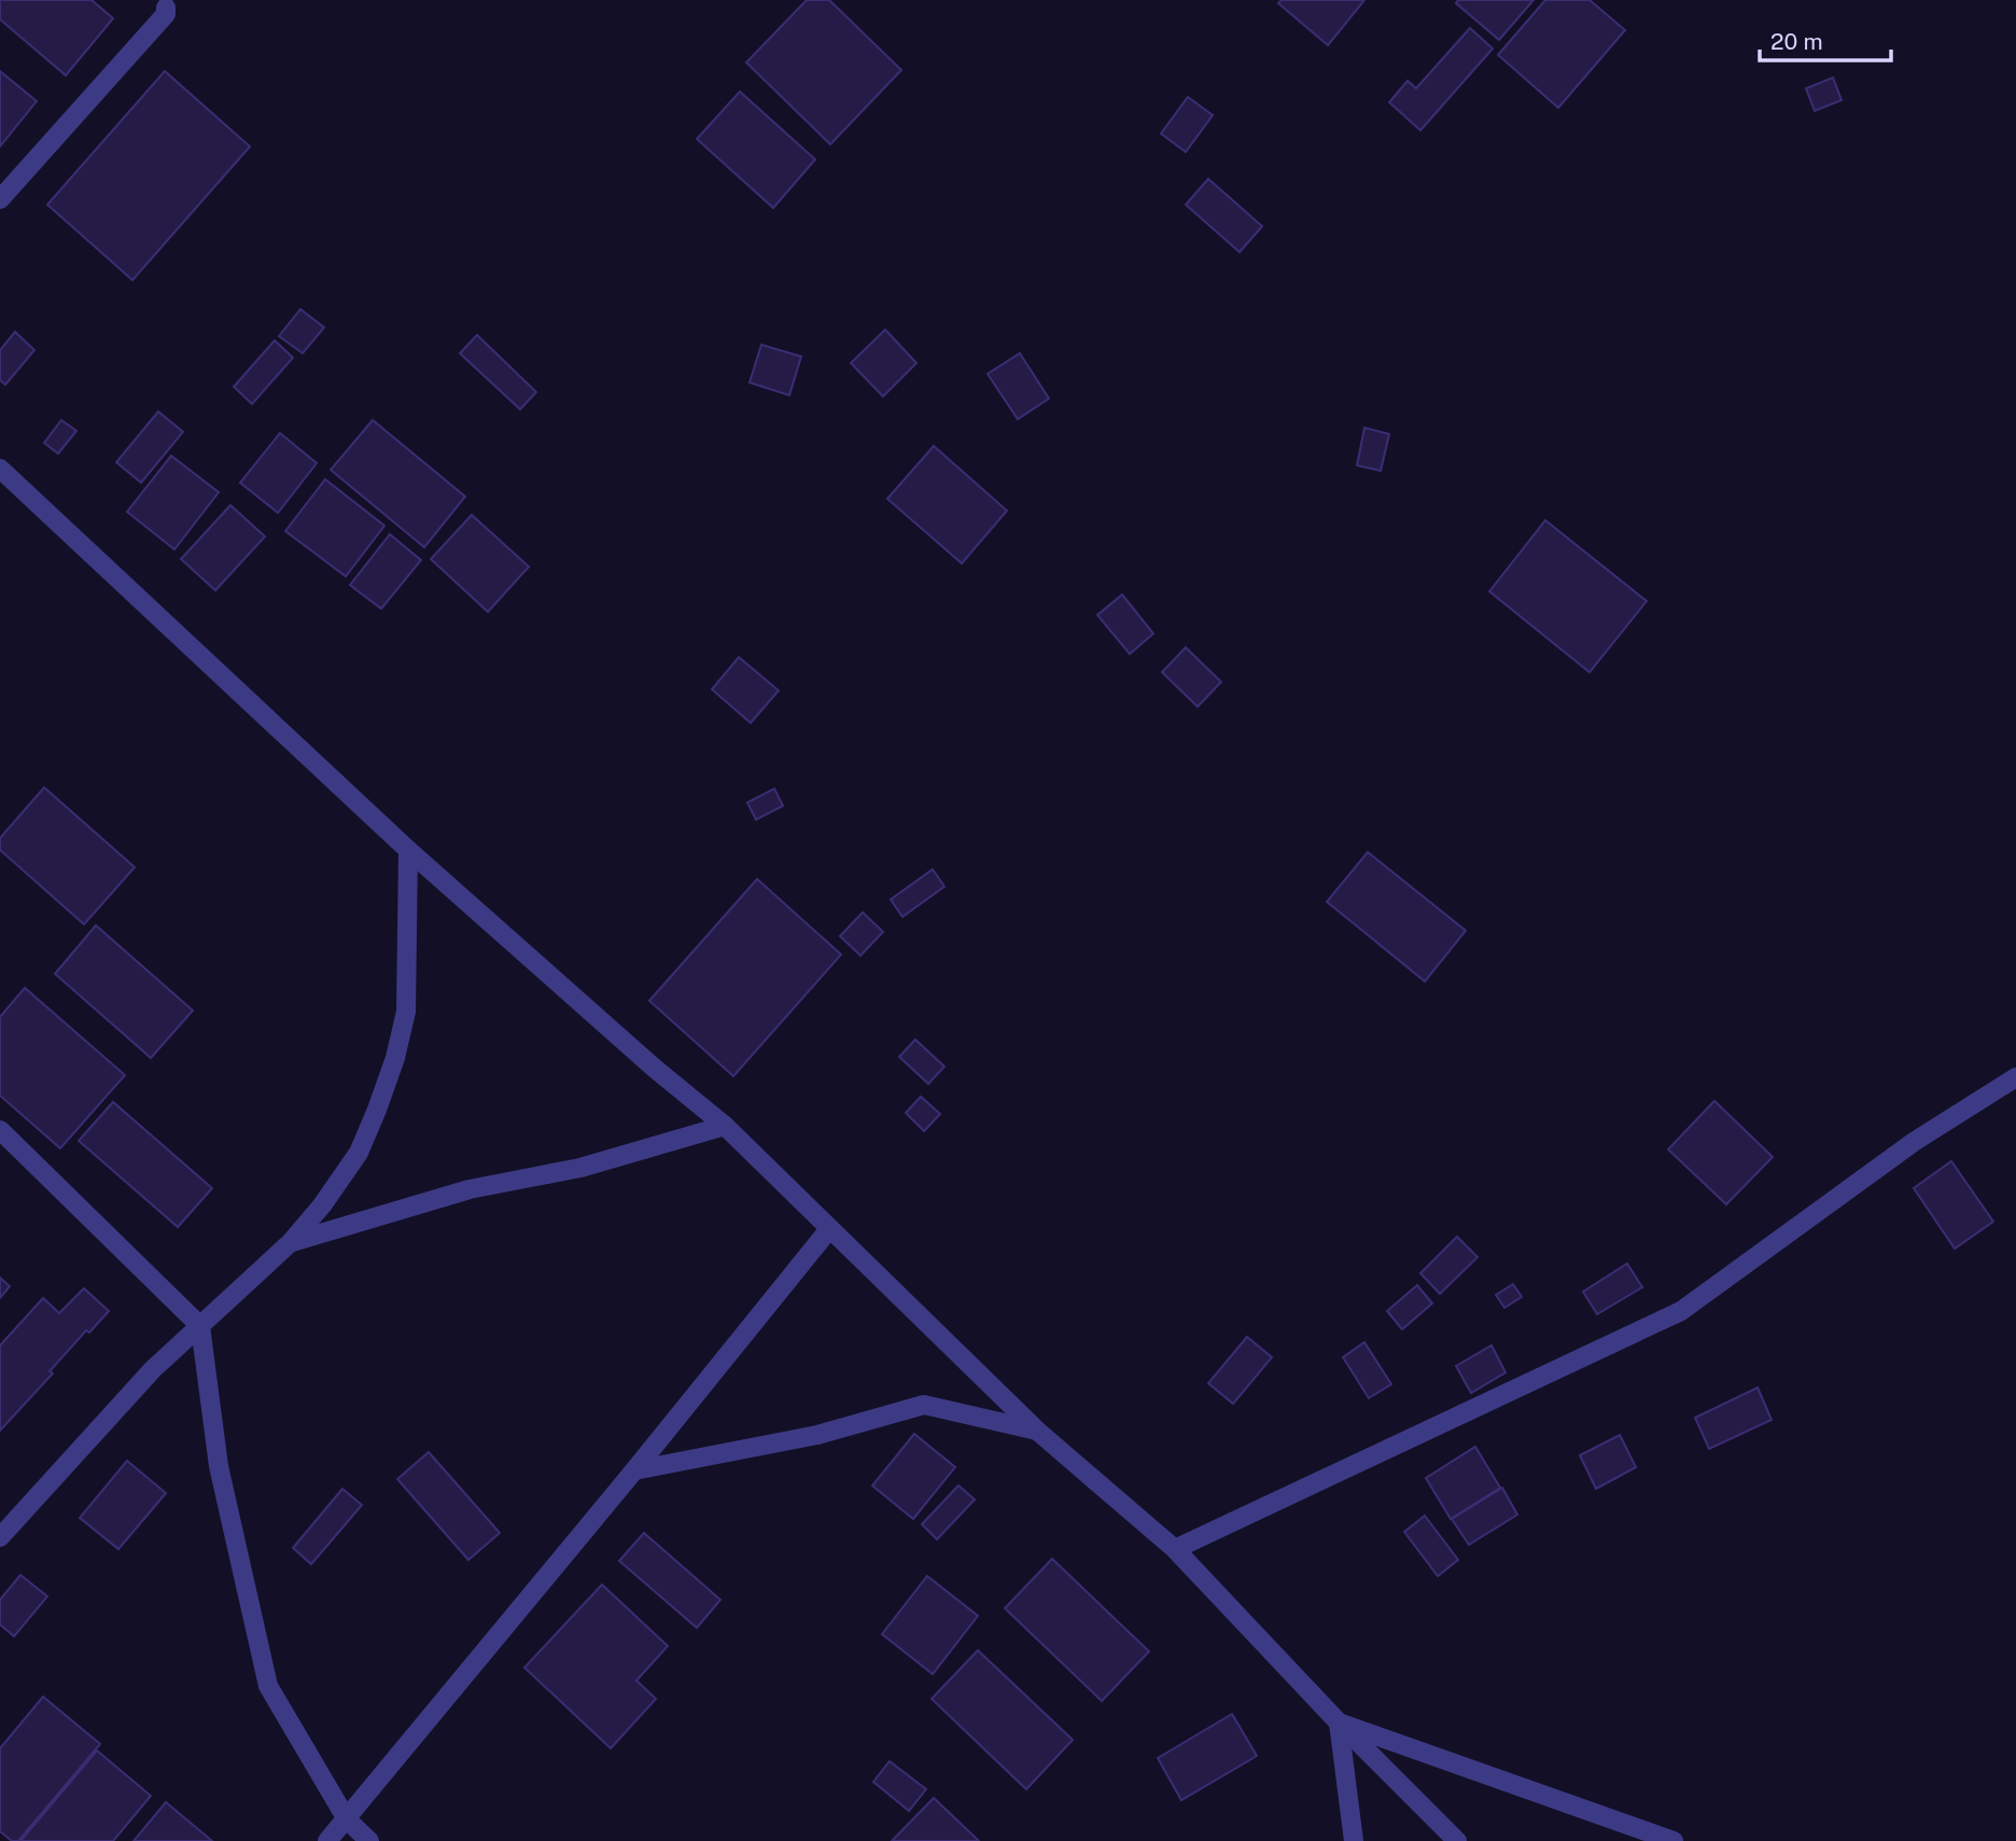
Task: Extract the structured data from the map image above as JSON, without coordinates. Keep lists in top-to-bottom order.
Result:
{
  "scale_bar": "20 m"
}
